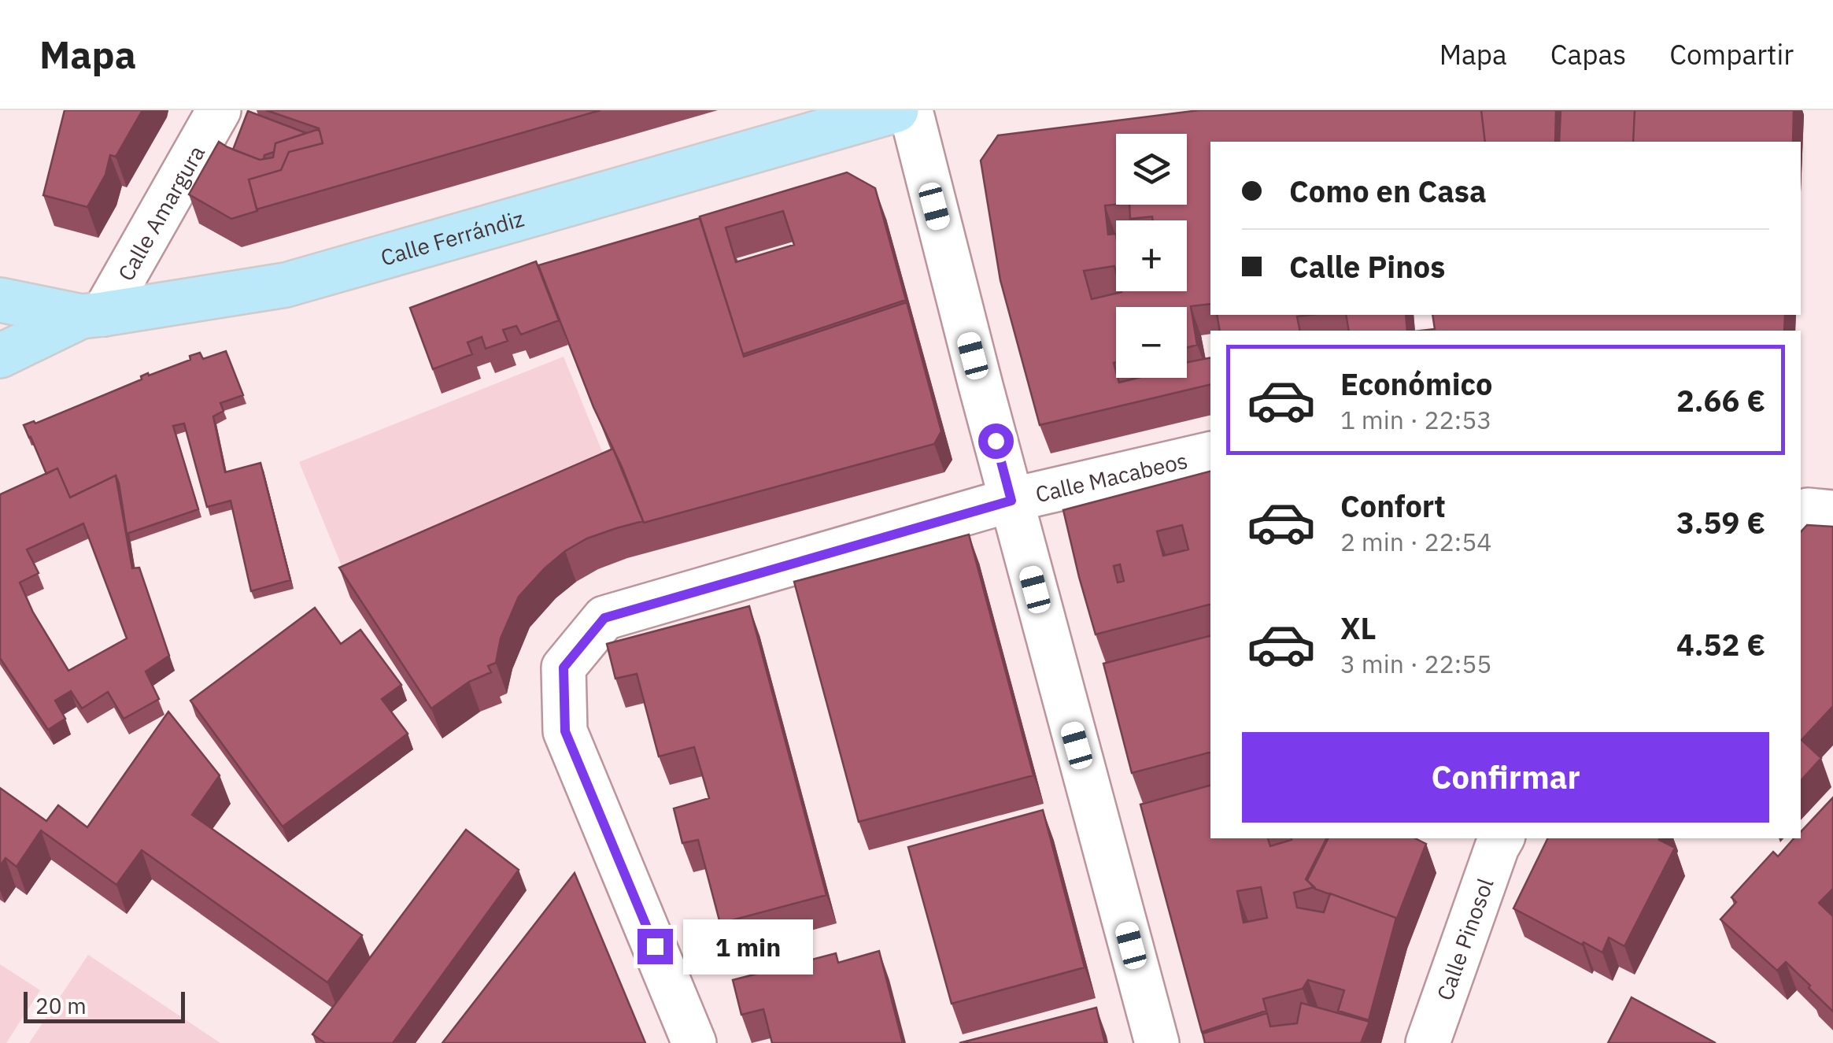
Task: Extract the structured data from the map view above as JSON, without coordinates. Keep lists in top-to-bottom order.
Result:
{
  "streets": {
    "main road": ["Calle Ferrándiz"],
    "street": ["Calle Amargura", "Calle Macabeos", "Calle Pinosol"]
  },
  "crossings": [
    ["Calle Amargura", "Calle Ferrándiz"]
  ],
  "scale_bar": "20 m",
  "page": {
    "header": "Mapa",
    "nav": ["Mapa", "Capas", "Compartir"],
    "map_buttons": ["+", "−"],
    "banner": ["Como en Casa", "Calle Pinos"],
    "list": [
      {
        "name": "Económico",
        "note": "1 min · 22:53",
        "value": "2.66 €"
      },
      {
        "name": "Confort",
        "note": "2 min · 22:54",
        "value": "3.59 €"
      },
      {
        "name": "XL",
        "note": "3 min · 22:55",
        "value": "4.52 €"
      }
    ],
    "buttons": "Confirmar",
    "bubble": "1 min",
    "scale": "20 m"
  }
}
